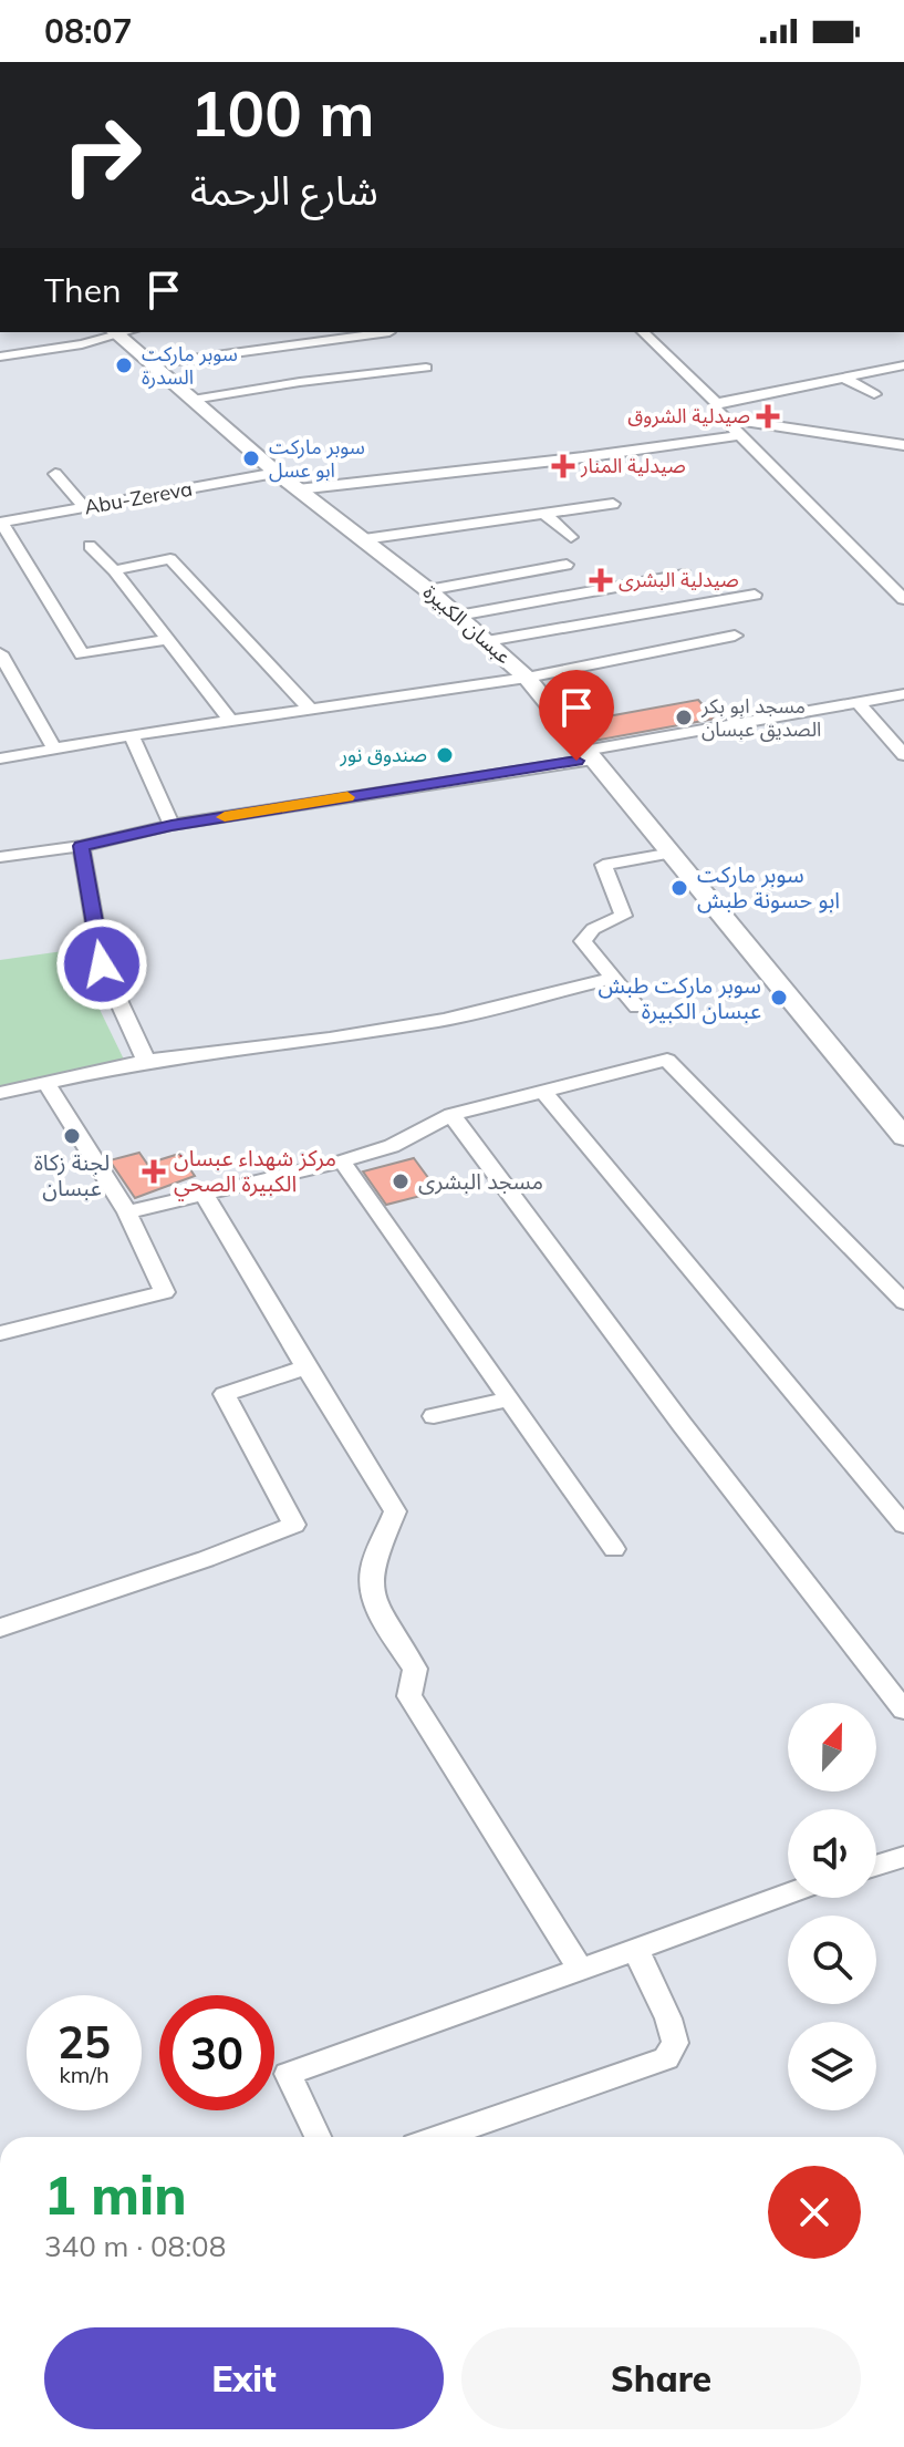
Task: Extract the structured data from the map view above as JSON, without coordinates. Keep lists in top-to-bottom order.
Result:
{
  "streets": {
    "main road": ["عبسان الكبيرة"],
    "street": ["Abu-Zereva"]
  },
  "crossings": [
    ["Abu-Zereva", "عبسان الكبيرة"]
  ],
  "places": {
    "other": [
      "سوبر ماركت السدرة",
      "سوبر ماركت ابو عسل",
      "مسجد ابو بكر الصديق عبسان",
      "صندوق نور",
      "سوبر ماركت ابو حسونة طبش",
      "سوبر ماركت طبش عبسان الكبيرة",
      "لجنة زكاة عبسان",
      "مسجد البشرى"
    ],
    "health": [
      "صيدلية الشروق",
      "صيدلية المنار",
      "صيدلية البشرى",
      "مركز شهداء عبسان الكبيرة الصحي"
    ]
  },
  "north": "top",
  "page": {
    "status": "08:07",
    "turn": ["100 m", "شارع الرحمة"],
    "then": "Then",
    "speed": "25 km/h",
    "limit": "30",
    "heading": ["1 min", "340 m · 08:08"],
    "buttons": ["Exit", "Share"]
  }
}
